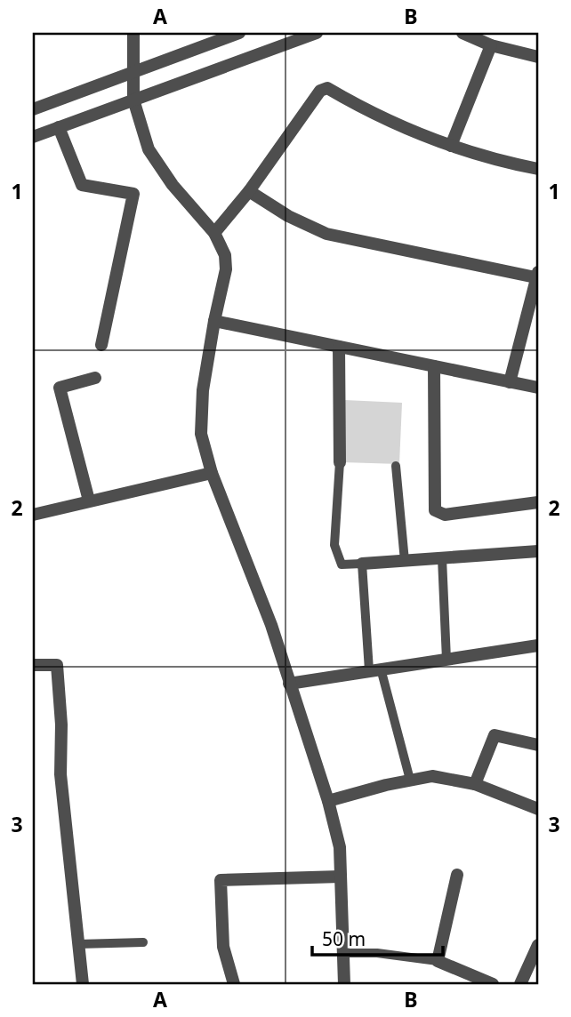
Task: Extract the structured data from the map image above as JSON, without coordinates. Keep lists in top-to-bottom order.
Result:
{
  "scale_bar": "50 m",
  "grid": {
    "columns": ["A", "B"],
    "rows": ["1", "2", "3"]
  }
}
